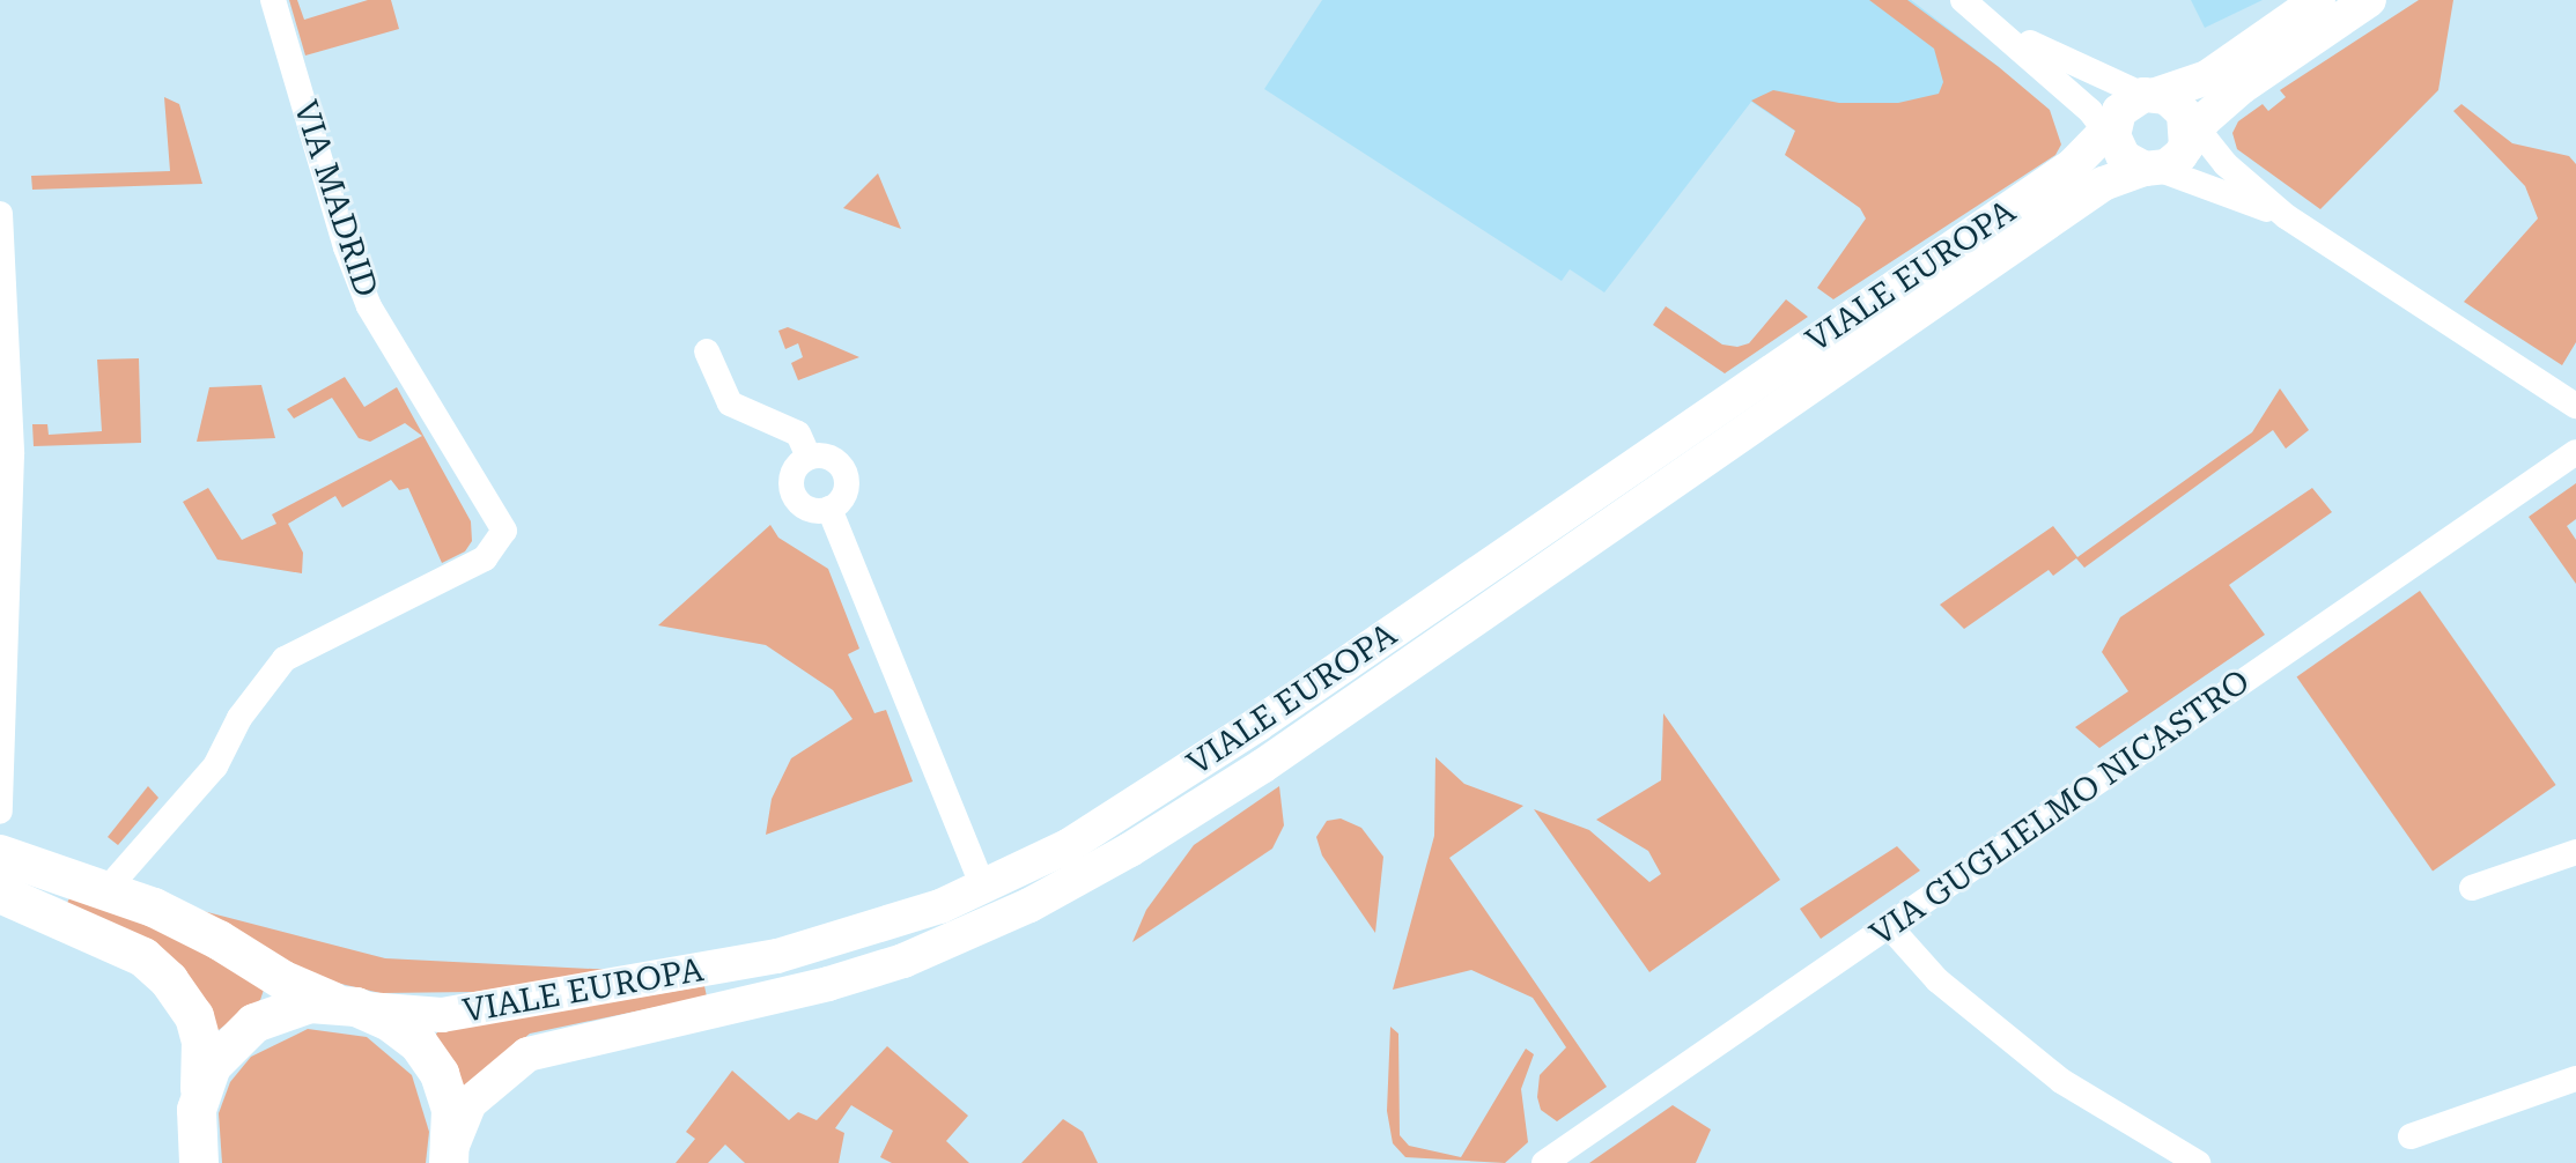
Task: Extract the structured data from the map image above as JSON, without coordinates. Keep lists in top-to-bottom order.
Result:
{
  "streets": {
    "main road": ["VIALE EUROPA"],
    "street": ["VIA MADRID", "VIA GUGLIELMO NICASTRO"]
  }
}
